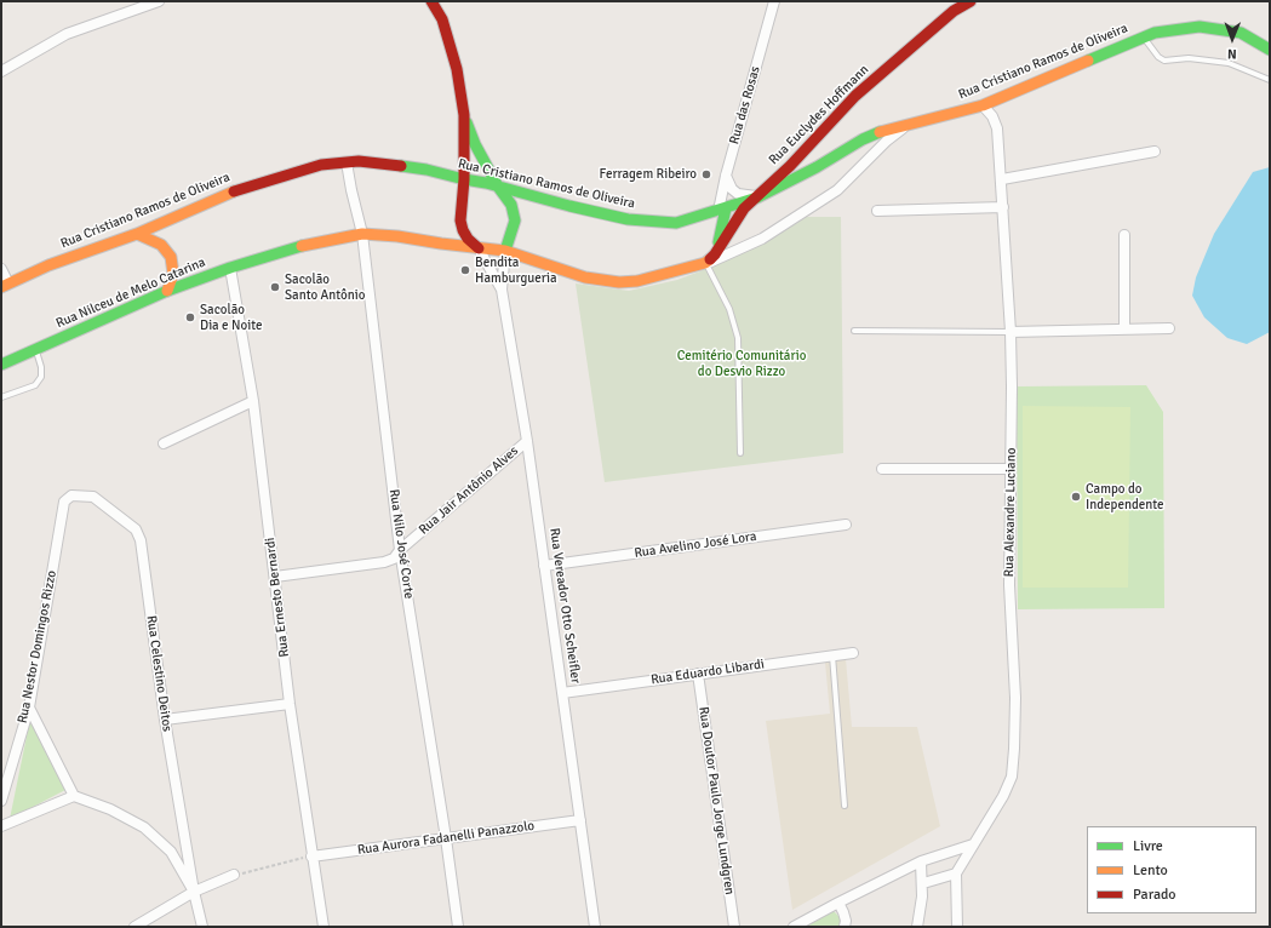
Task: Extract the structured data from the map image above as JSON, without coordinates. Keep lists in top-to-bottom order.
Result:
{
  "streets": {
    "street": [
      "Rua Cristiano Ramos de Oliveira",
      "Rua das Rosas",
      "Rua Euclydes Hoffmann",
      "Rua Nilceu de Melo Catarina",
      "Rua Jair Antônio Alves",
      "Rua Alexandre Luciano",
      "Rua Nilo José Corte",
      "Rua Avelino José Lora",
      "Rua Ernesto Bernardi",
      "Rua Vereador Otto Scheifler",
      "Rua Nestor Domingos Rizzo",
      "Rua Eduardo Libardi",
      "Rua Celestino Deitos",
      "Rua Doutor Paulo Jorge Lundgren",
      "Rua Aurora Fadanelli Panazzolo"
    ]
  },
  "crossings": [
    ["Rua Cristiano Ramos de Oliveira", "Rua das Rosas"],
    ["Rua Cristiano Ramos de Oliveira", "Rua Euclydes Hoffmann"],
    ["Rua Cristiano Ramos de Oliveira", "Rua Nilceu de Melo Catarina"],
    ["Rua Cristiano Ramos de Oliveira", "Rua Alexandre Luciano"],
    ["Rua Cristiano Ramos de Oliveira", "Rua Nilo José Corte"],
    ["Rua Cristiano Ramos de Oliveira", "Rua Vereador Otto Scheifler"],
    ["Rua Euclydes Hoffmann", "Rua Nilceu de Melo Catarina"],
    ["Rua Nilceu de Melo Catarina", "Rua Nilo José Corte"],
    ["Rua Nilceu de Melo Catarina", "Rua Ernesto Bernardi"],
    ["Rua Nilceu de Melo Catarina", "Rua Vereador Otto Scheifler"],
    ["Rua Jair Antônio Alves", "Rua Nilo José Corte"],
    ["Rua Jair Antônio Alves", "Rua Ernesto Bernardi"],
    ["Rua Jair Antônio Alves", "Rua Vereador Otto Scheifler"],
    ["Rua Nilo José Corte", "Rua Aurora Fadanelli Panazzolo"],
    ["Rua Avelino José Lora", "Rua Vereador Otto Scheifler"],
    ["Rua Ernesto Bernardi", "Rua Aurora Fadanelli Panazzolo"],
    ["Rua Vereador Otto Scheifler", "Rua Eduardo Libardi"],
    ["Rua Vereador Otto Scheifler", "Rua Aurora Fadanelli Panazzolo"],
    ["Rua Nestor Domingos Rizzo", "Rua Celestino Deitos"],
    ["Rua Eduardo Libardi", "Rua Doutor Paulo Jorge Lundgren"]
  ],
  "parks": ["Cemitério Comunitário do Desvio Rizzo"],
  "places": [
    "Ferragem Ribeiro",
    "Bendita Hamburgueria",
    "Sacolão Santo Antônio",
    "Sacolão Dia e Noite",
    "Campo do Independente"
  ],
  "legend": ["Livre", "Lento", "Parado"],
  "north": "bottom"
}
